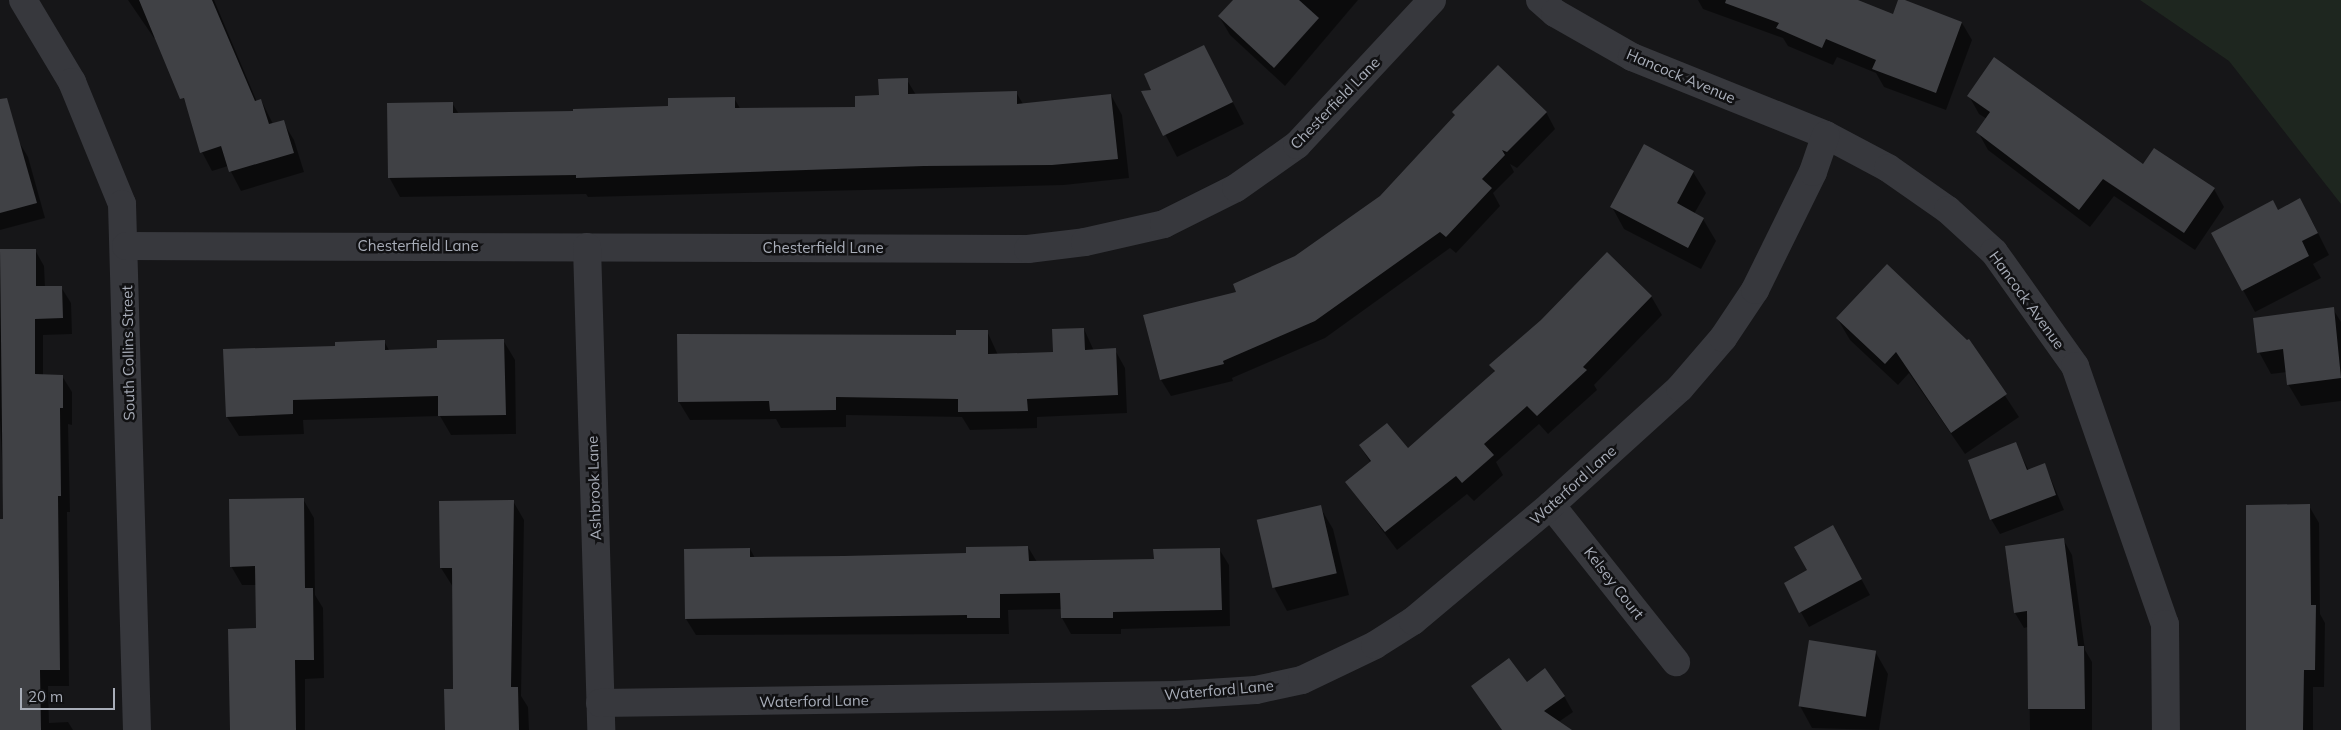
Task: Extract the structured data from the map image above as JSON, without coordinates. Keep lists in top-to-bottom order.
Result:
{
  "streets": {
    "street": [
      "Hancock Avenue",
      "Chesterfield Lane",
      "South Collins Street",
      "Waterford Lane",
      "Ashbrook Lane",
      "Kelsey Court"
    ]
  },
  "crossings": [
    ["Hancock Avenue", "Waterford Lane"],
    ["Chesterfield Lane", "South Collins Street"],
    ["Chesterfield Lane", "Ashbrook Lane"],
    ["Waterford Lane", "Ashbrook Lane"],
    ["Waterford Lane", "Kelsey Court"]
  ],
  "scale_bar": "20 m"
}
